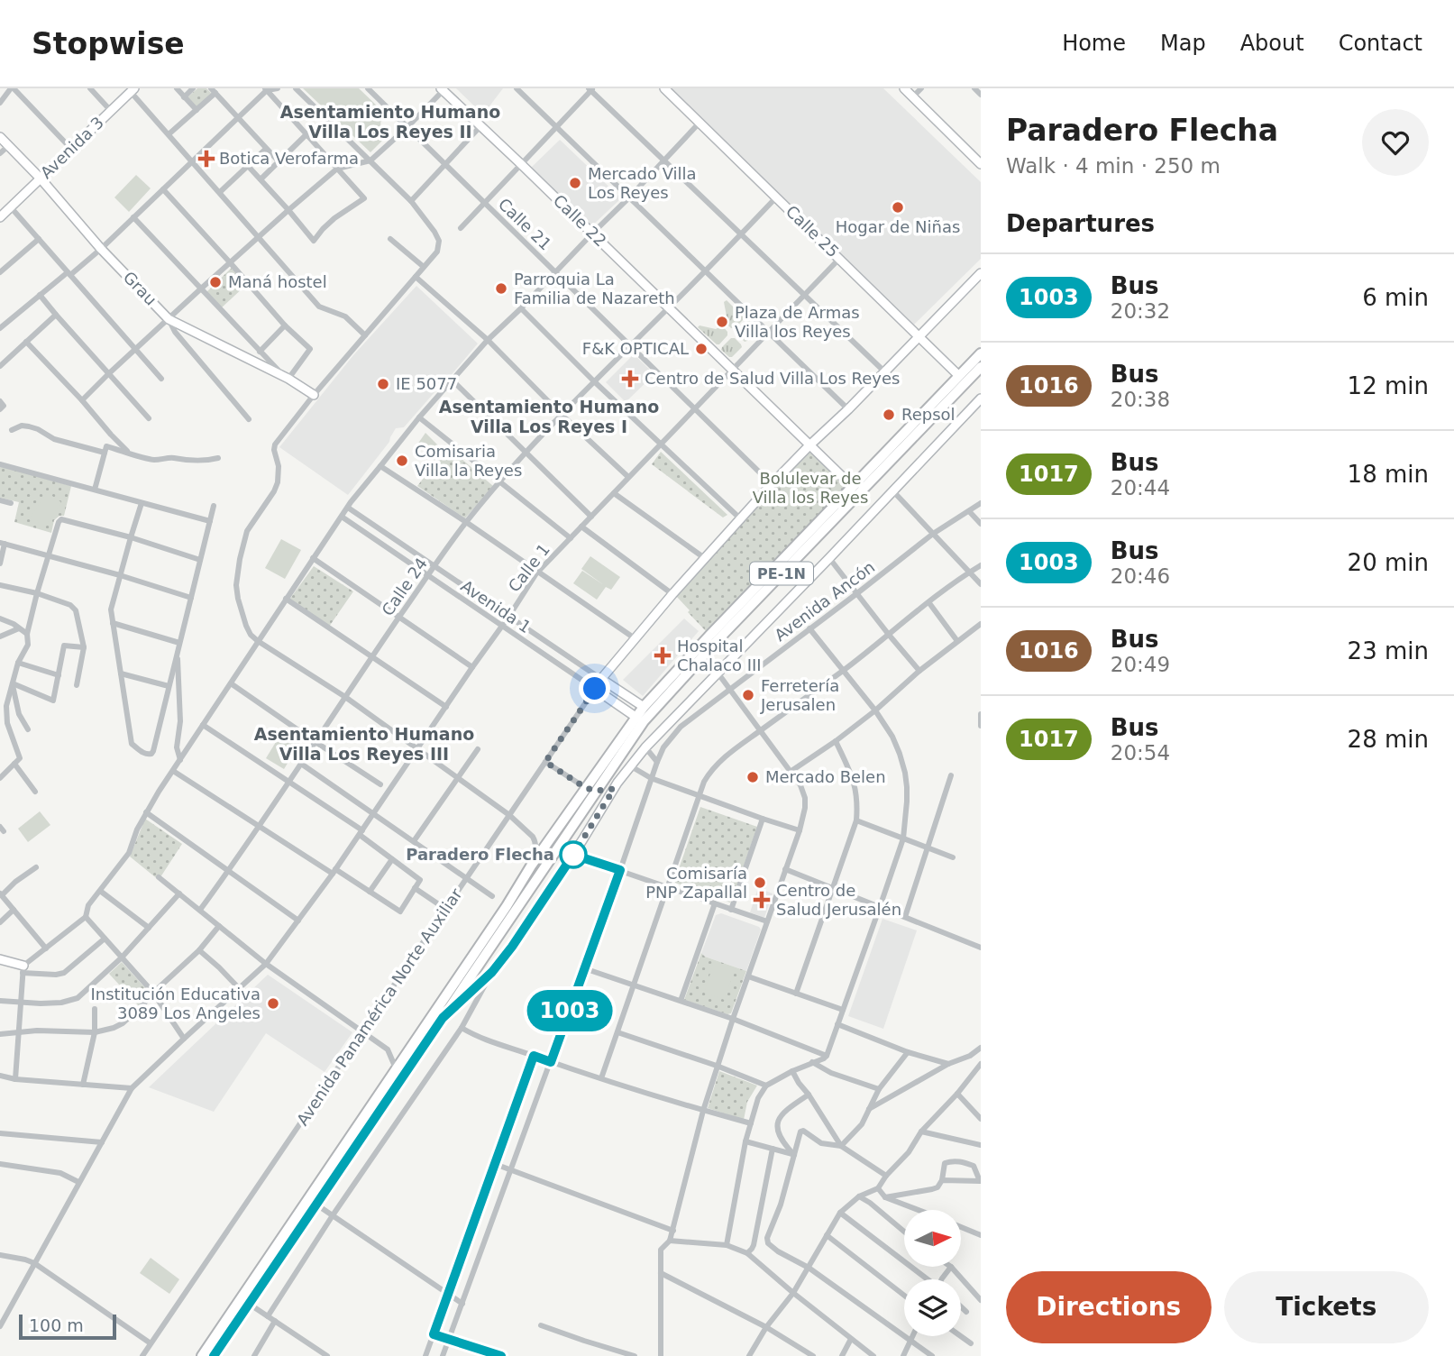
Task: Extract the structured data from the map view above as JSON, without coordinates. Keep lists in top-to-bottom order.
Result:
{
  "streets": {
    "highway": ["PE-1N"],
    "street": [
      "Avenida 3",
      "Calle 22",
      "Calle 21",
      "Calle 25",
      "Grau",
      "Calle 1",
      "Calle 24",
      "Avenida Ancón",
      "Avenida 1",
      "Avenida Panamérica Norte Auxiliar"
    ]
  },
  "crossings": [
    ["Avenida 3", "Grau"],
    ["Calle 22", "Calle 1"],
    ["Calle 22", "PE-1N"],
    ["Calle 22", "Calle 24"],
    ["Calle 22", "Avenida Panamérica Norte Auxiliar"],
    ["Calle 21", "Calle 1"],
    ["Calle 21", "Calle 24"],
    ["Calle 21", "Avenida Panamérica Norte Auxiliar"],
    ["Calle 25", "Calle 1"],
    ["Calle 25", "PE-1N"],
    ["Calle 25", "Calle 24"],
    ["Calle 25", "Avenida Panamérica Norte Auxiliar"],
    ["Calle 1", "Avenida 1"],
    ["PE-1N", "Avenida 1"],
    ["Calle 24", "Avenida 1"],
    ["Avenida 1", "Avenida Panamérica Norte Auxiliar"]
  ],
  "districts": ["Asentamiento Humano Villa Los Reyes II", "Asentamiento Humano Villa Los Reyes I", "Asentamiento Humano Villa Los Reyes III"],
  "parks": ["Bolulevar de Villa los Reyes"],
  "places": {
    "health": [
      "Botica Verofarma",
      "Centro de Salud Villa Los Reyes",
      "Hospital Chalaco III",
      "Centro de Salud Jerusalén"
    ],
    "other": [
      "Mercado Villa Los Reyes",
      "Hogar de Niñas",
      "Maná hostel",
      "Parroquia La Familia de Nazareth",
      "Plaza de Armas Villa los Reyes",
      "F&K OPTICAL",
      "IE 5077",
      "Repsol",
      "Comisaria Villa la Reyes",
      "Ferretería Jerusalen",
      "Mercado Belen",
      "Paradero Flecha",
      "Comisaría PNP Zapallal",
      "Institución Educativa 3089 Los Angeles"
    ]
  },
  "lines": ["bus line 1003"],
  "scale_bar": "100 m",
  "north": "right",
  "page": {
    "header": "Stopwise",
    "nav": [
      "Home",
      "Map",
      "About",
      "Contact"
    ],
    "on_map": "1003",
    "heading": [
      ["Paradero Flecha", "Walk · 4 min · 250 m"],
      "Departures"
    ],
    "list": [
      {
        "mark": "1003",
        "name": "Bus",
        "note": "20:32",
        "value": "6 min"
      },
      {
        "mark": "1016",
        "name": "Bus",
        "note": "20:38",
        "value": "12 min"
      },
      {
        "mark": "1017",
        "name": "Bus",
        "note": "20:44",
        "value": "18 min"
      },
      {
        "mark": "1003",
        "name": "Bus",
        "note": "20:46",
        "value": "20 min"
      },
      {
        "mark": "1016",
        "name": "Bus",
        "note": "20:49",
        "value": "23 min"
      },
      {
        "mark": "1017",
        "name": "Bus",
        "note": "20:54",
        "value": "28 min"
      }
    ],
    "buttons": ["Directions", "Tickets"],
    "scale": "100 m"
  }
}
